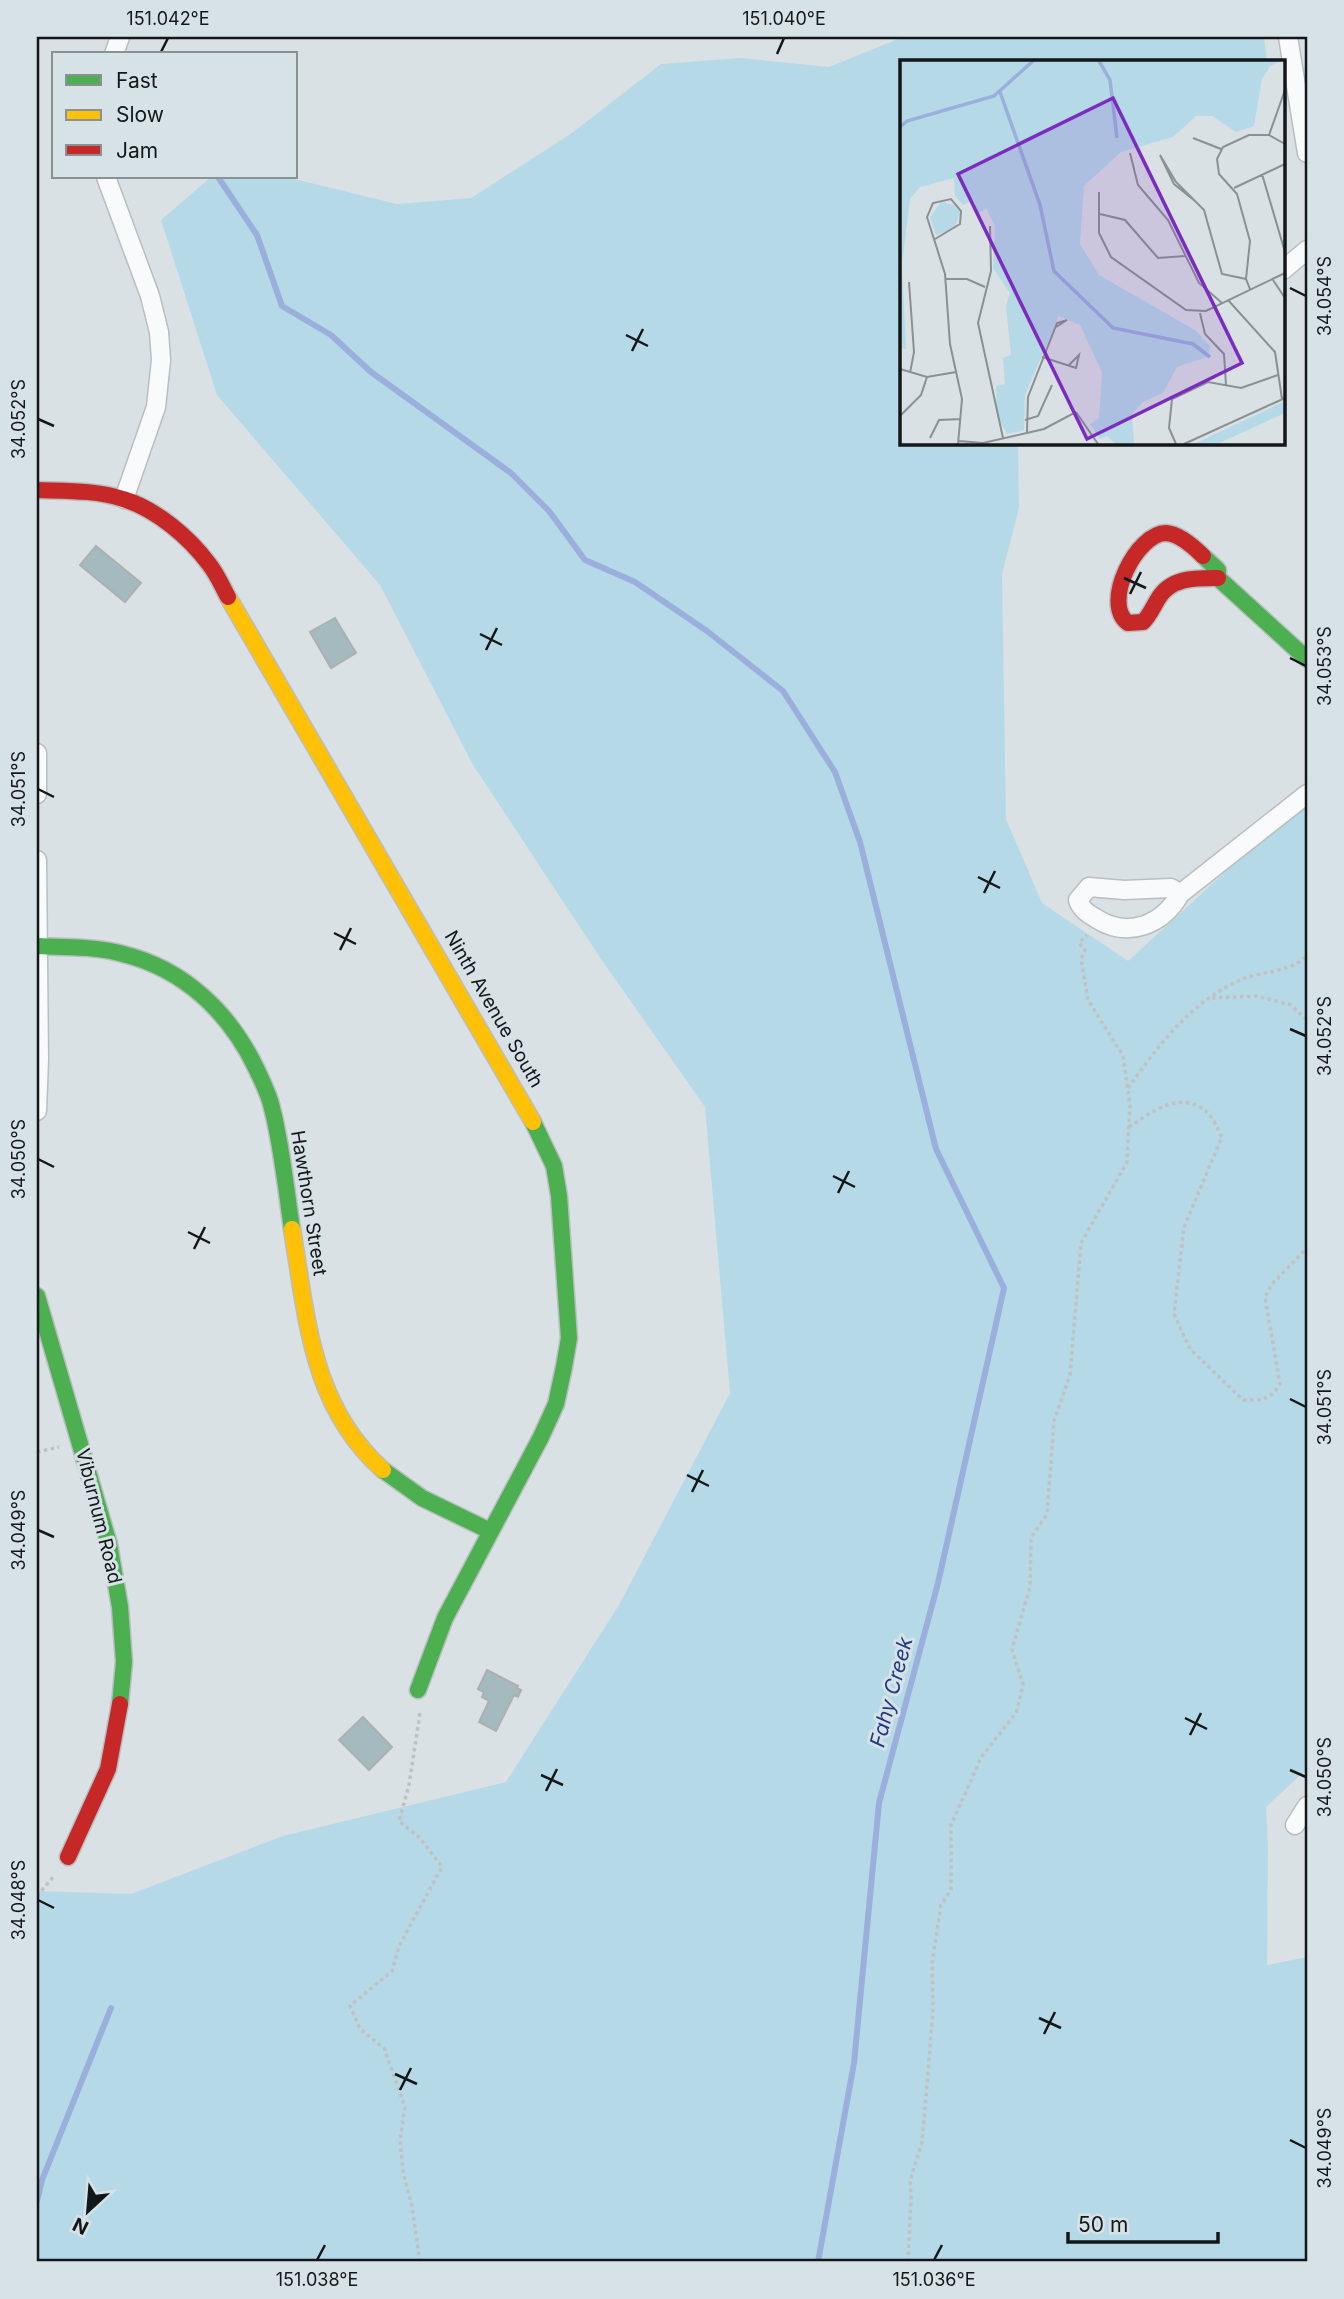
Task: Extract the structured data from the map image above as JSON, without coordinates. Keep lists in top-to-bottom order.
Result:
{
  "streets": {
    "street": ["Ninth Avenue South", "Hawthorn Street", "Viburnum Road"]
  },
  "crossings": [
    ["Ninth Avenue South", "Hawthorn Street"]
  ],
  "water": ["Fahy Creek"],
  "legend": ["Fast", "Slow", "Jam"],
  "scale_bar": "50 m",
  "north": "bottom left",
  "coordinates": [
    "151.042°E",
    "151.040°E",
    "34.054°S",
    "34.052°S",
    "34.053°S",
    "34.051°S",
    "34.050°S",
    "34.049°S",
    "34.048°S",
    "151.038°E",
    "151.036°E"
  ]
}
